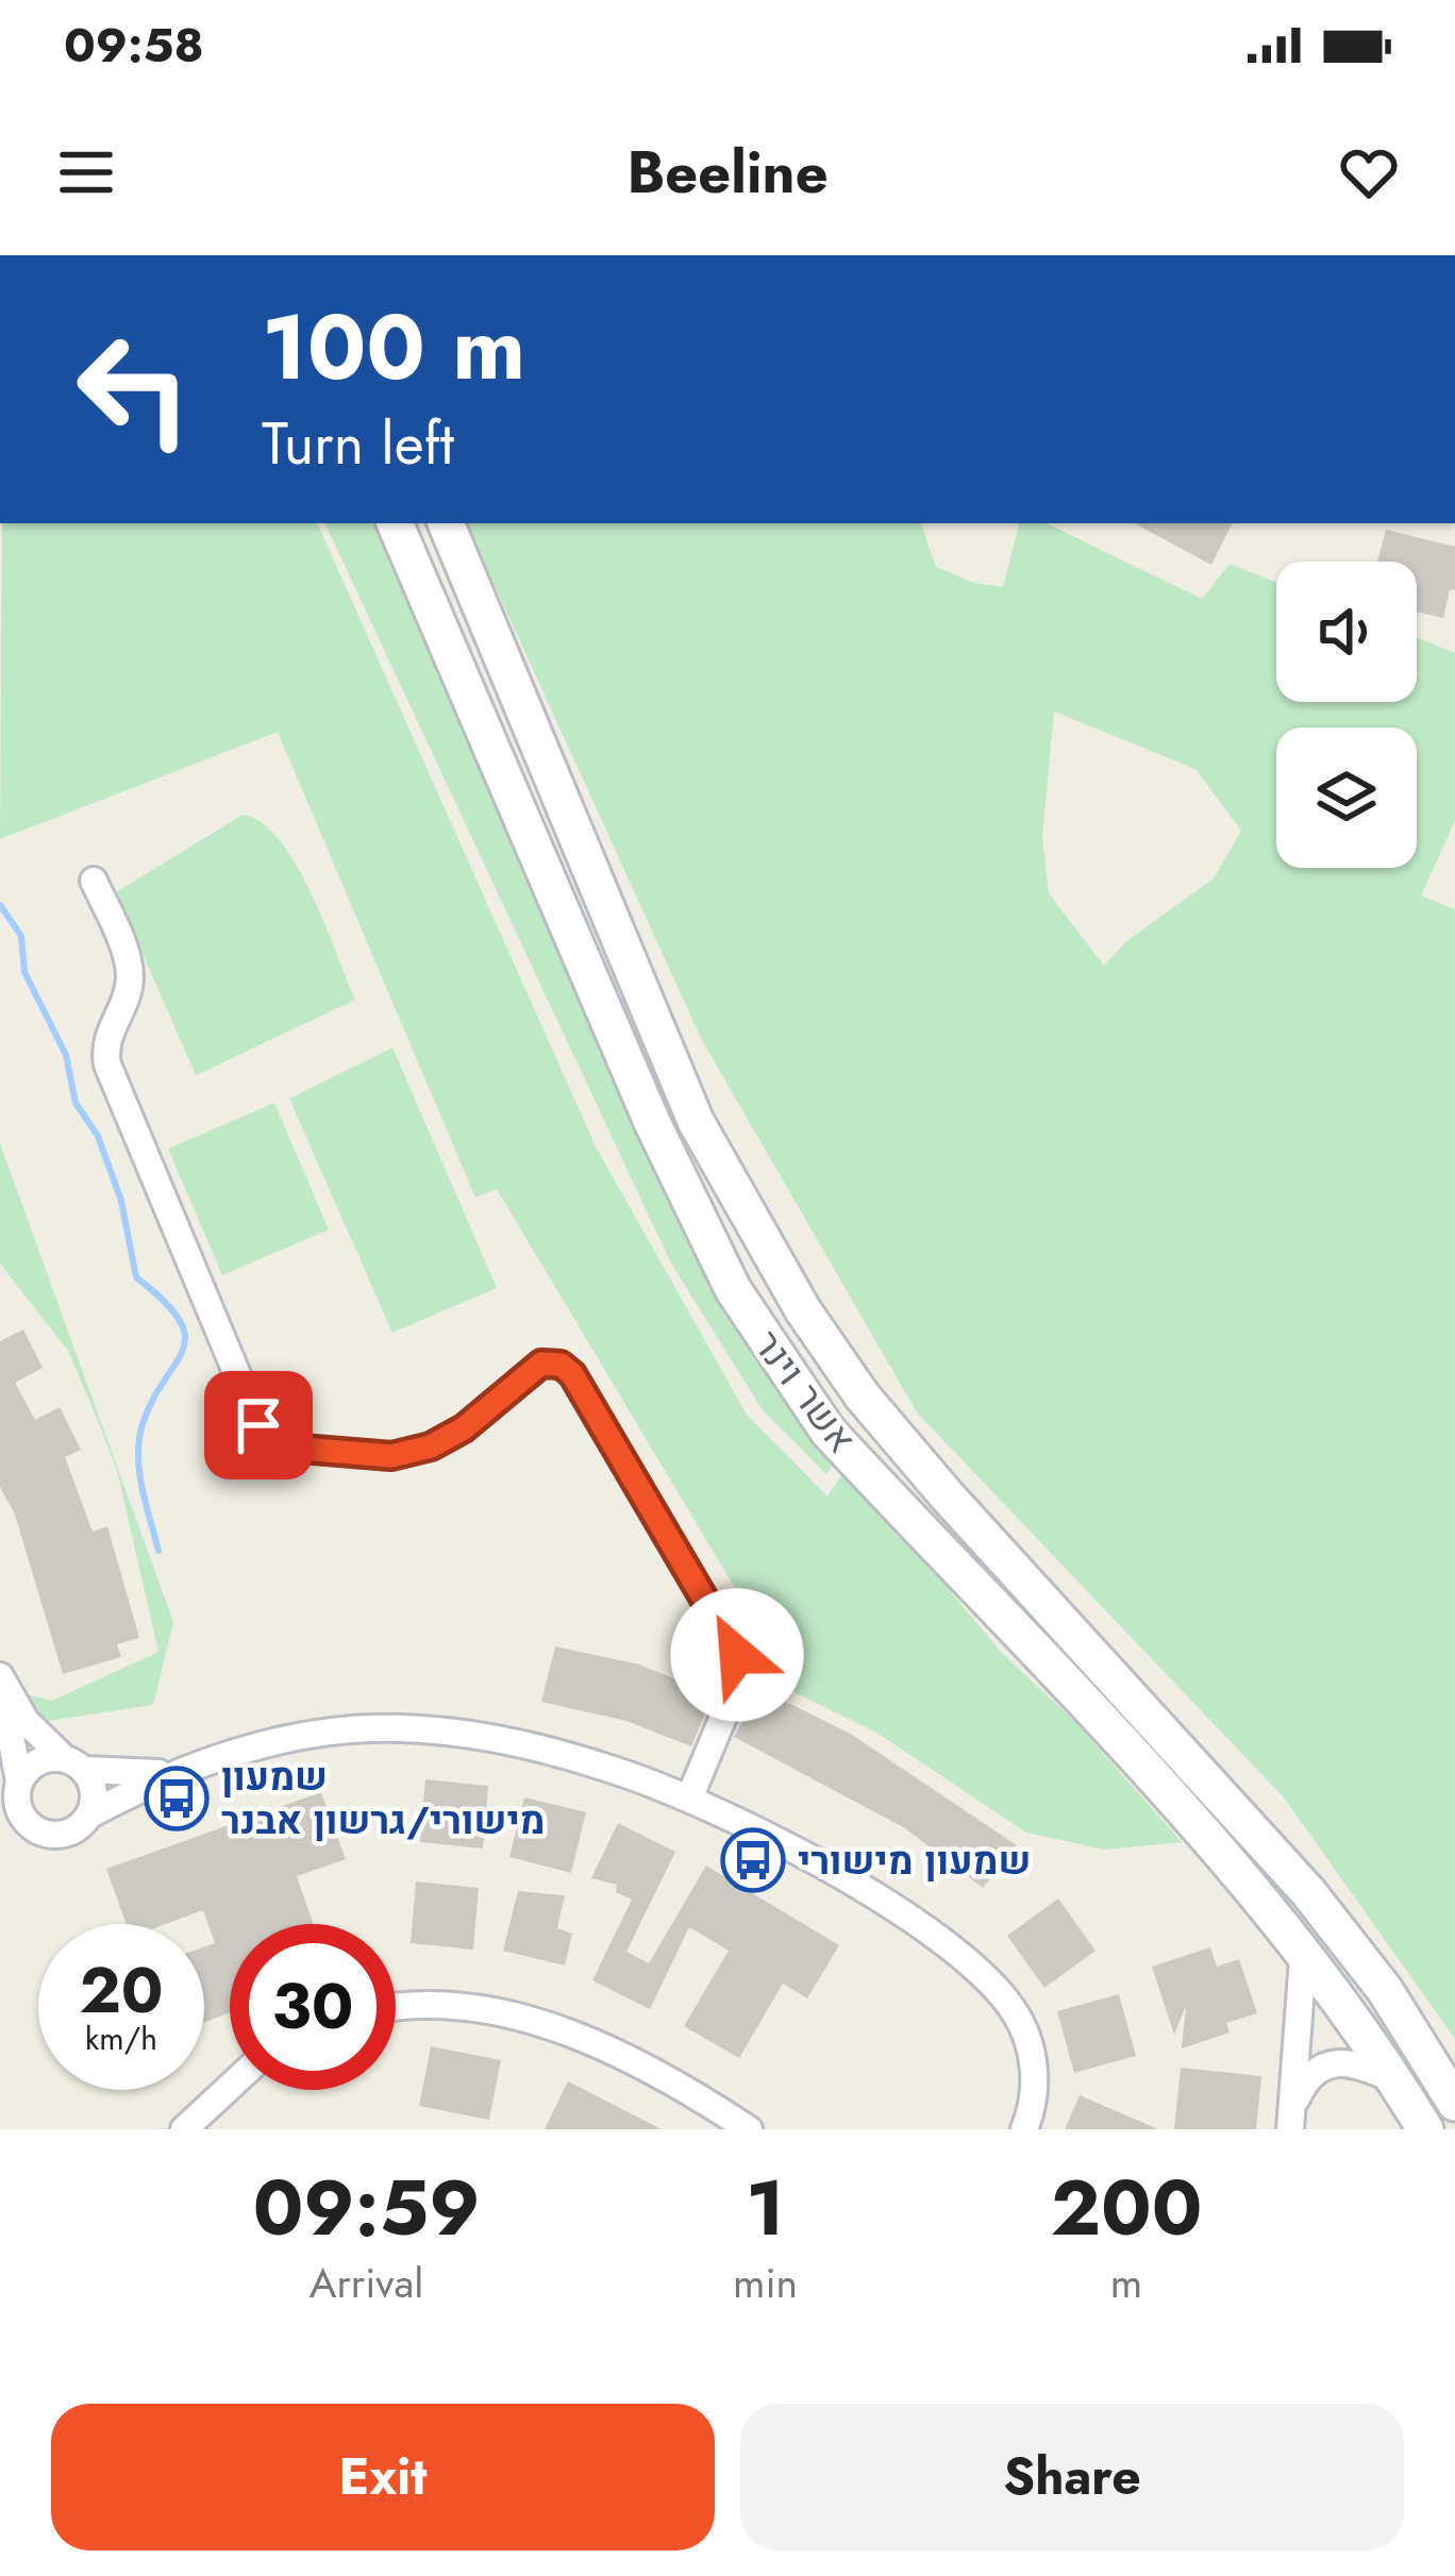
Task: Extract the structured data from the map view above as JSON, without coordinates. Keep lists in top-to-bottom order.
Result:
{
  "streets": {
    "main road": ["אשר וינר"]
  },
  "places": {
    "bus stop": ["שמעון מישורי/גרשון אבנר", "שמעון מישורי"]
  },
  "page": {
    "status": "09:58",
    "header": "Beeline",
    "turn": ["100 m", "Turn left"],
    "speed": "20 km/h",
    "limit": "30",
    "eta": [
      "09:59",
      "Arrival",
      "1",
      "min",
      "200",
      "m"
    ],
    "buttons": ["Exit", "Share"]
  }
}
